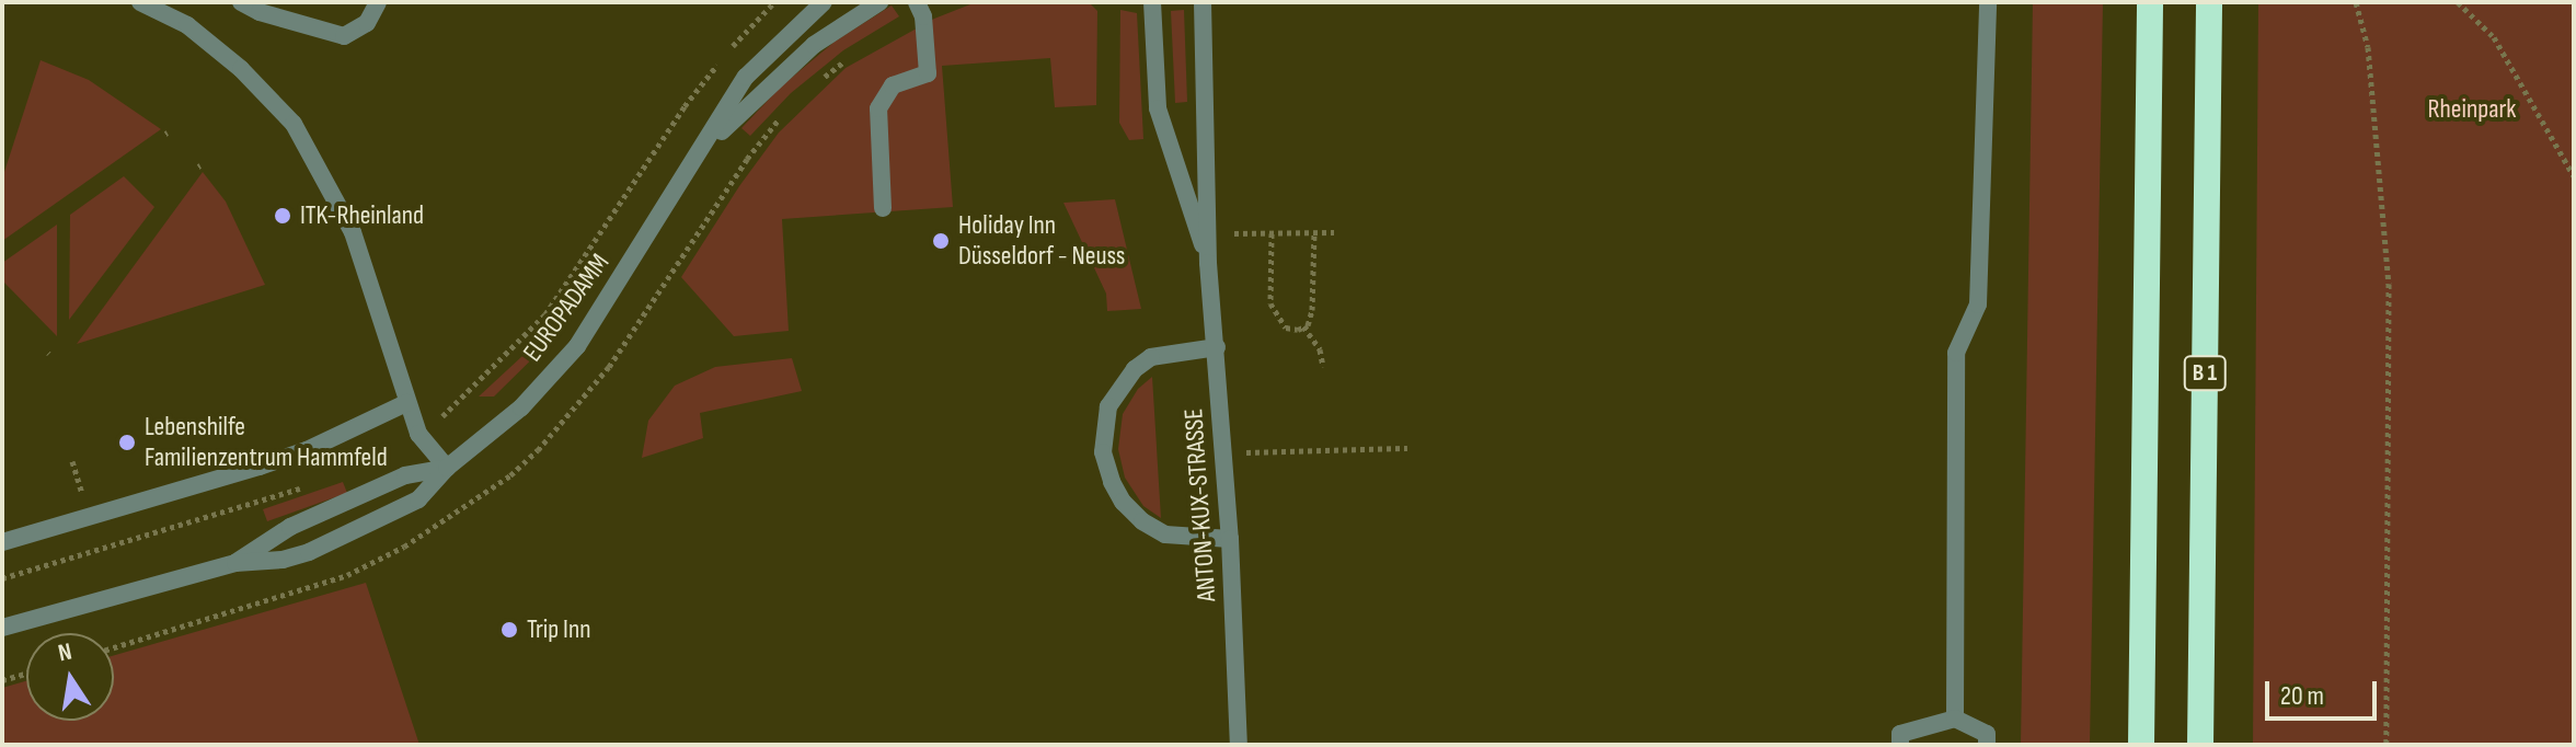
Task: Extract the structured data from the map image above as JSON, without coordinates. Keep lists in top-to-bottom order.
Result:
{
  "streets": {
    "highway": ["B 1"],
    "street": ["EUROPADAMM", "ANTON-KUX-STRASSE"]
  },
  "parks": ["Rheinpark"],
  "places": [
    "ITK-Rheinland",
    "Holiday Inn Düsseldorf - Neuss",
    "Lebenshilfe Familienzentrum Hammfeld",
    "Trip Inn"
  ],
  "scale_bar": "20 m",
  "north": "top"
}
